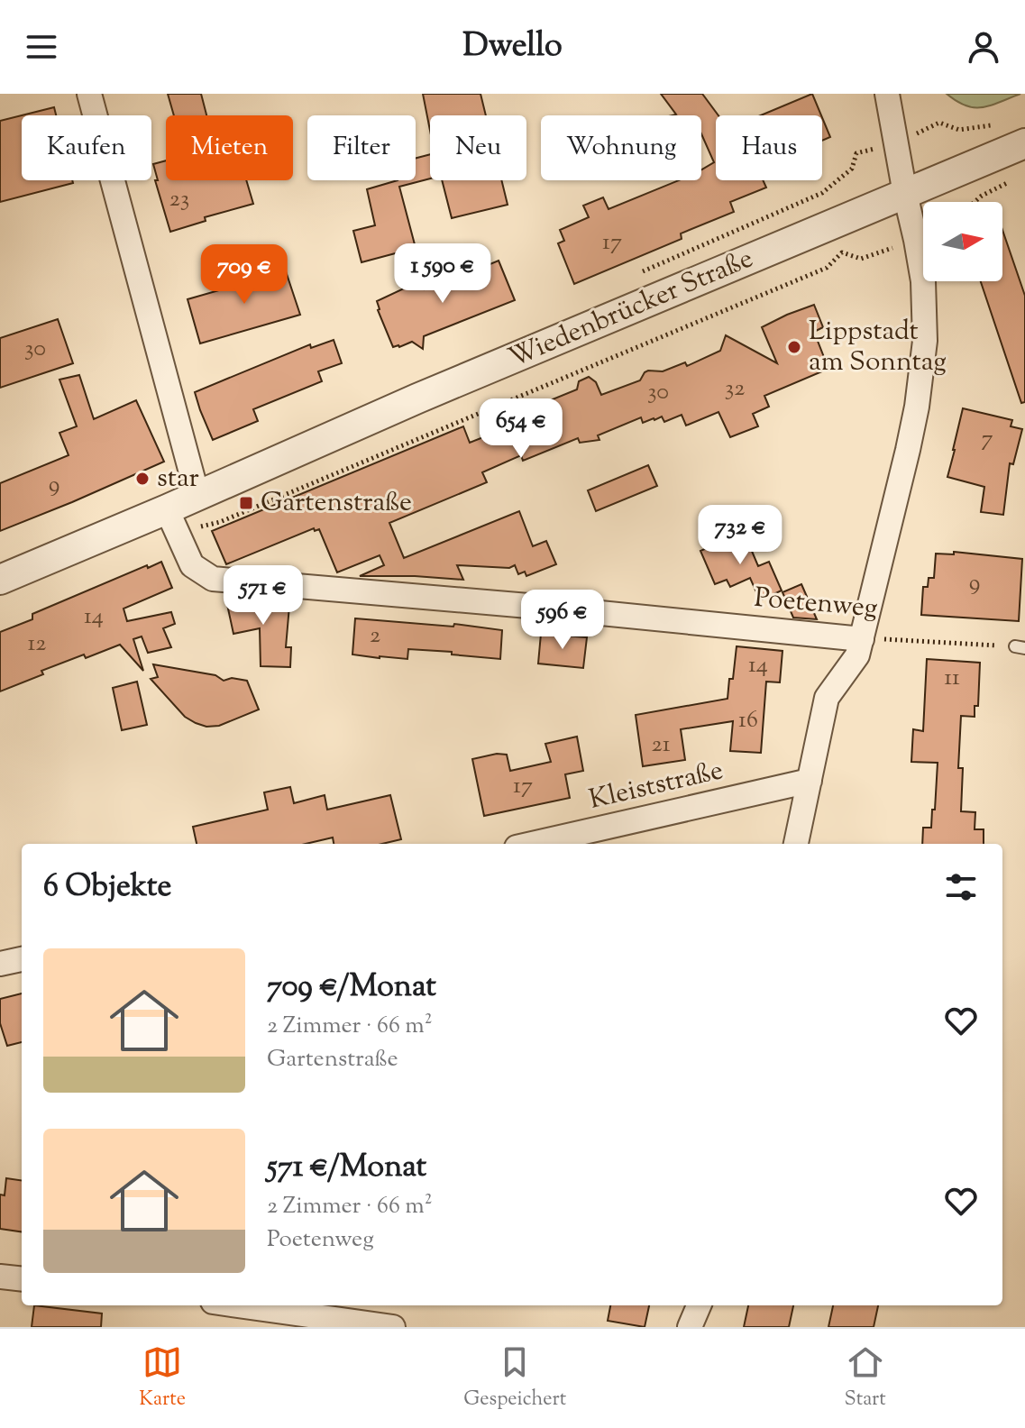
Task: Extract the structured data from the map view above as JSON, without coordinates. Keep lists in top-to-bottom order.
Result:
{
  "streets": {
    "street": ["Wiedenbrücker Straße", "Poetenweg", "Kleiststraße"]
  },
  "crossings": [
    ["Wiedenbrücker Straße", "Poetenweg"]
  ],
  "places": {
    "other": ["Lippstadt am Sonntag", "star"],
    "transit": ["Gartenstraße"]
  },
  "house_numbers": [
    "23",
    "17",
    "30",
    "32",
    "30",
    "7",
    "9",
    "9",
    "14",
    "2",
    "12",
    "14",
    "11",
    "16",
    "21",
    "17"
  ],
  "north": "right",
  "page": {
    "header": "Dwello",
    "chip": [
      "Kaufen",
      "Mieten",
      "Filter",
      "Neu",
      "Wohnung",
      "Haus"
    ],
    "price": [
      "1 590 €",
      "709 €",
      "654 €",
      "732 €",
      "571 €",
      "596 €"
    ],
    "heading": "6 Objekte",
    "list": [
      {
        "name": "709 €/Monat",
        "note": "2 Zimmer · 66 m² · Gartenstraße"
      },
      {
        "name": "571 €/Monat",
        "note": "2 Zimmer · 66 m² · Poetenweg"
      }
    ],
    "tabs": ["Karte", "Gespeichert", "Start"]
  }
}
